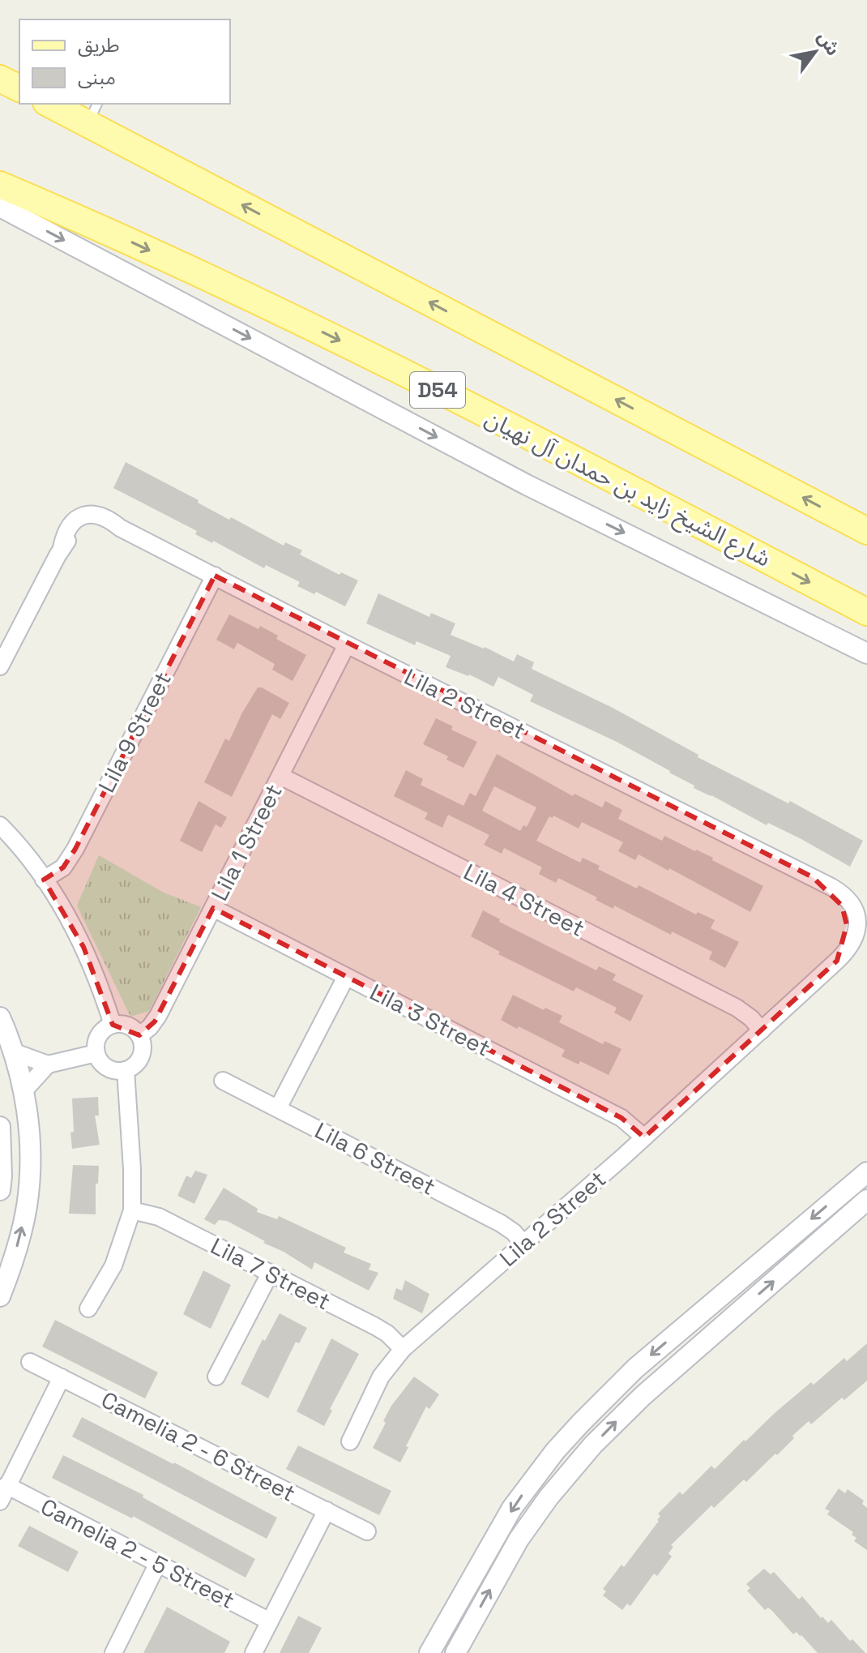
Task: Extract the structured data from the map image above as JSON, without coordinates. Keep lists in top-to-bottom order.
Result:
{
  "streets": {
    "main road": ["D54", "شارع الشيخ زايد بن حمدان آل نهيان"],
    "street": [
      "Lila 2 Street",
      "Lila 9 Street",
      "Lila 1 Street",
      "Lila 4 Street",
      "Lila 3 Street",
      "Lila 6 Street",
      "Lila 7 Street",
      "Camelia 2 - 6 Street",
      "Camelia 2 - 5 Street"
    ]
  },
  "crossings": [
    ["Lila 2 Street", "Lila 9 Street"],
    ["Lila 2 Street", "Lila 1 Street"],
    ["Lila 2 Street", "Lila 4 Street"],
    ["Lila 2 Street", "Lila 3 Street"],
    ["Lila 2 Street", "Lila 6 Street"],
    ["Lila 2 Street", "Lila 7 Street"],
    ["Lila 1 Street", "Lila 4 Street"],
    ["Lila 1 Street", "Lila 3 Street"]
  ],
  "legend": ["طريق", "مبنى"],
  "north": "top right"
}
